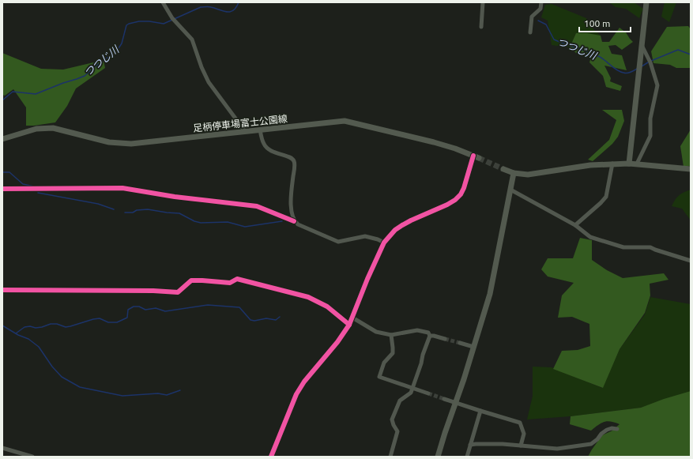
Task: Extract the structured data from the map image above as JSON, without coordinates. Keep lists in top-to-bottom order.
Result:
{
  "streets": {
    "street": ["足柄停車場富士公園線"]
  },
  "water": ["つつじ川"],
  "scale_bar": "100 m"
}
